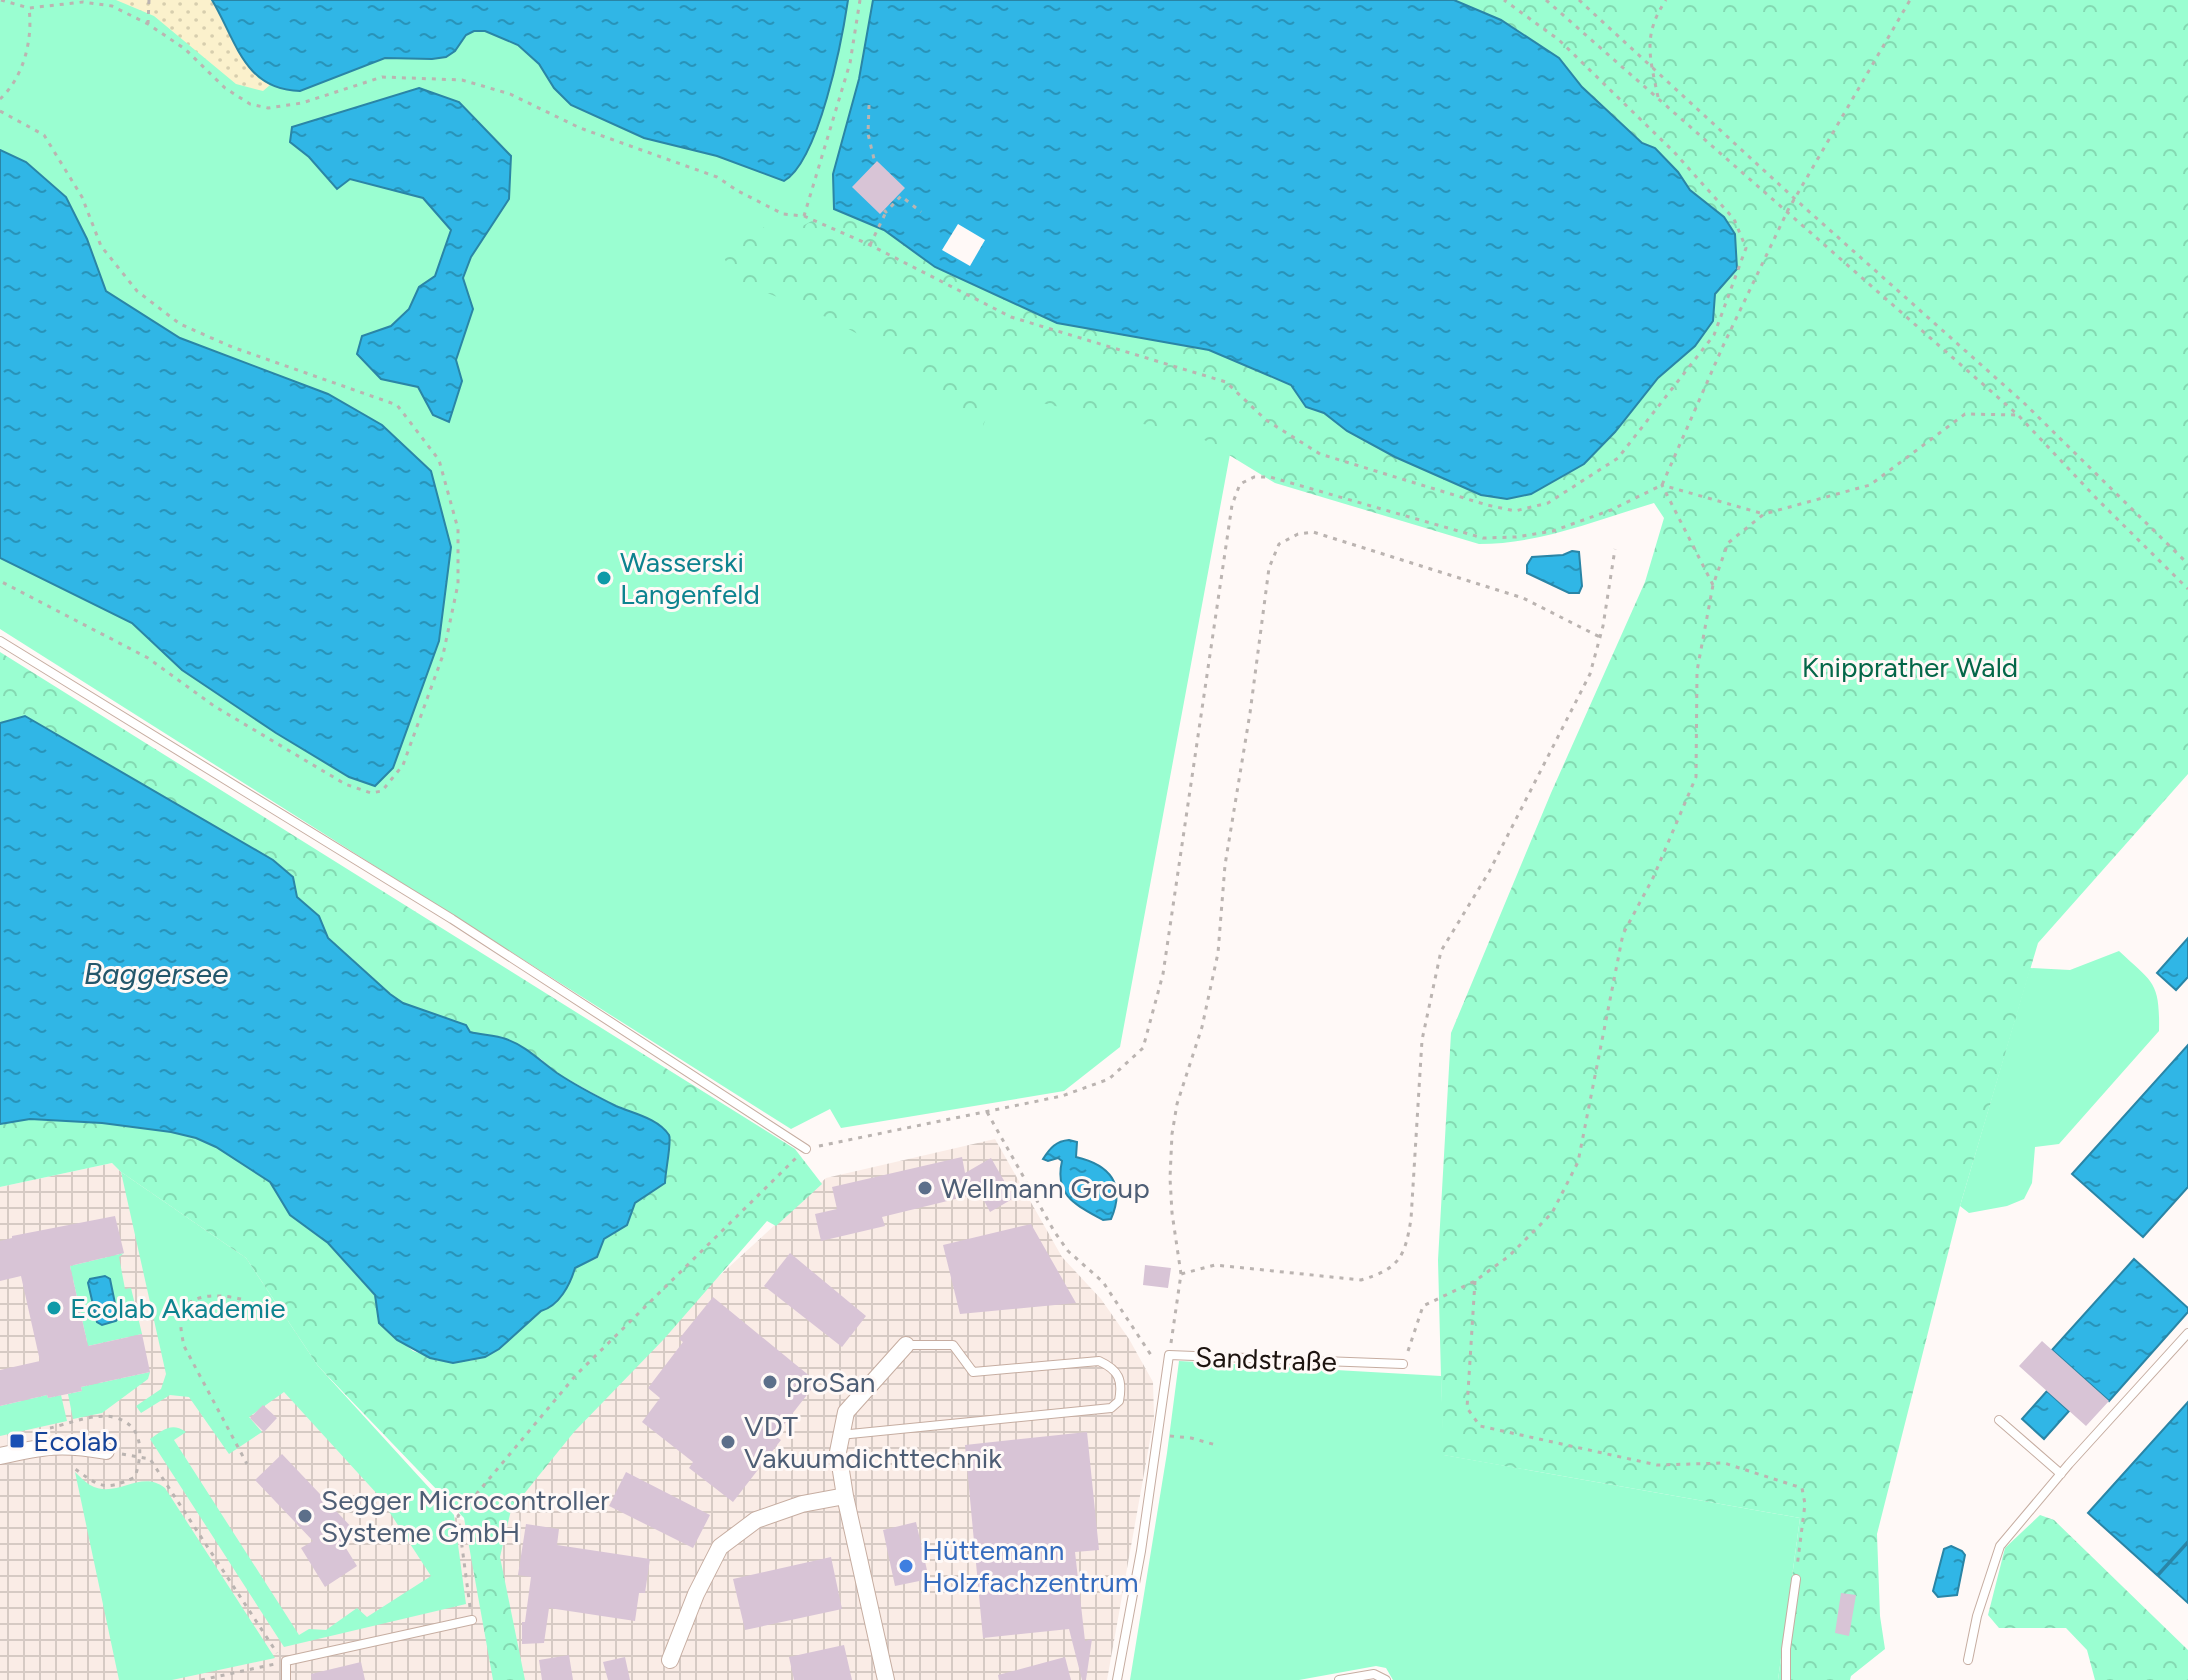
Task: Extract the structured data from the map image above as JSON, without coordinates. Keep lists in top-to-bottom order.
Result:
{
  "streets": {
    "lane": ["Sandstraße"]
  },
  "water": ["Baggersee"],
  "parks": ["Knipprather Wald"],
  "places": {
    "other": [
      "Wasserski Langenfeld",
      "Wellmann Group",
      "Ecolab Akademie",
      "proSan",
      "VDT Vakuumdichttechnik",
      "Segger Microcontroller Systeme GmbH",
      "Hüttemann Holzfachzentrum"
    ],
    "transit": ["Ecolab"]
  }
}
